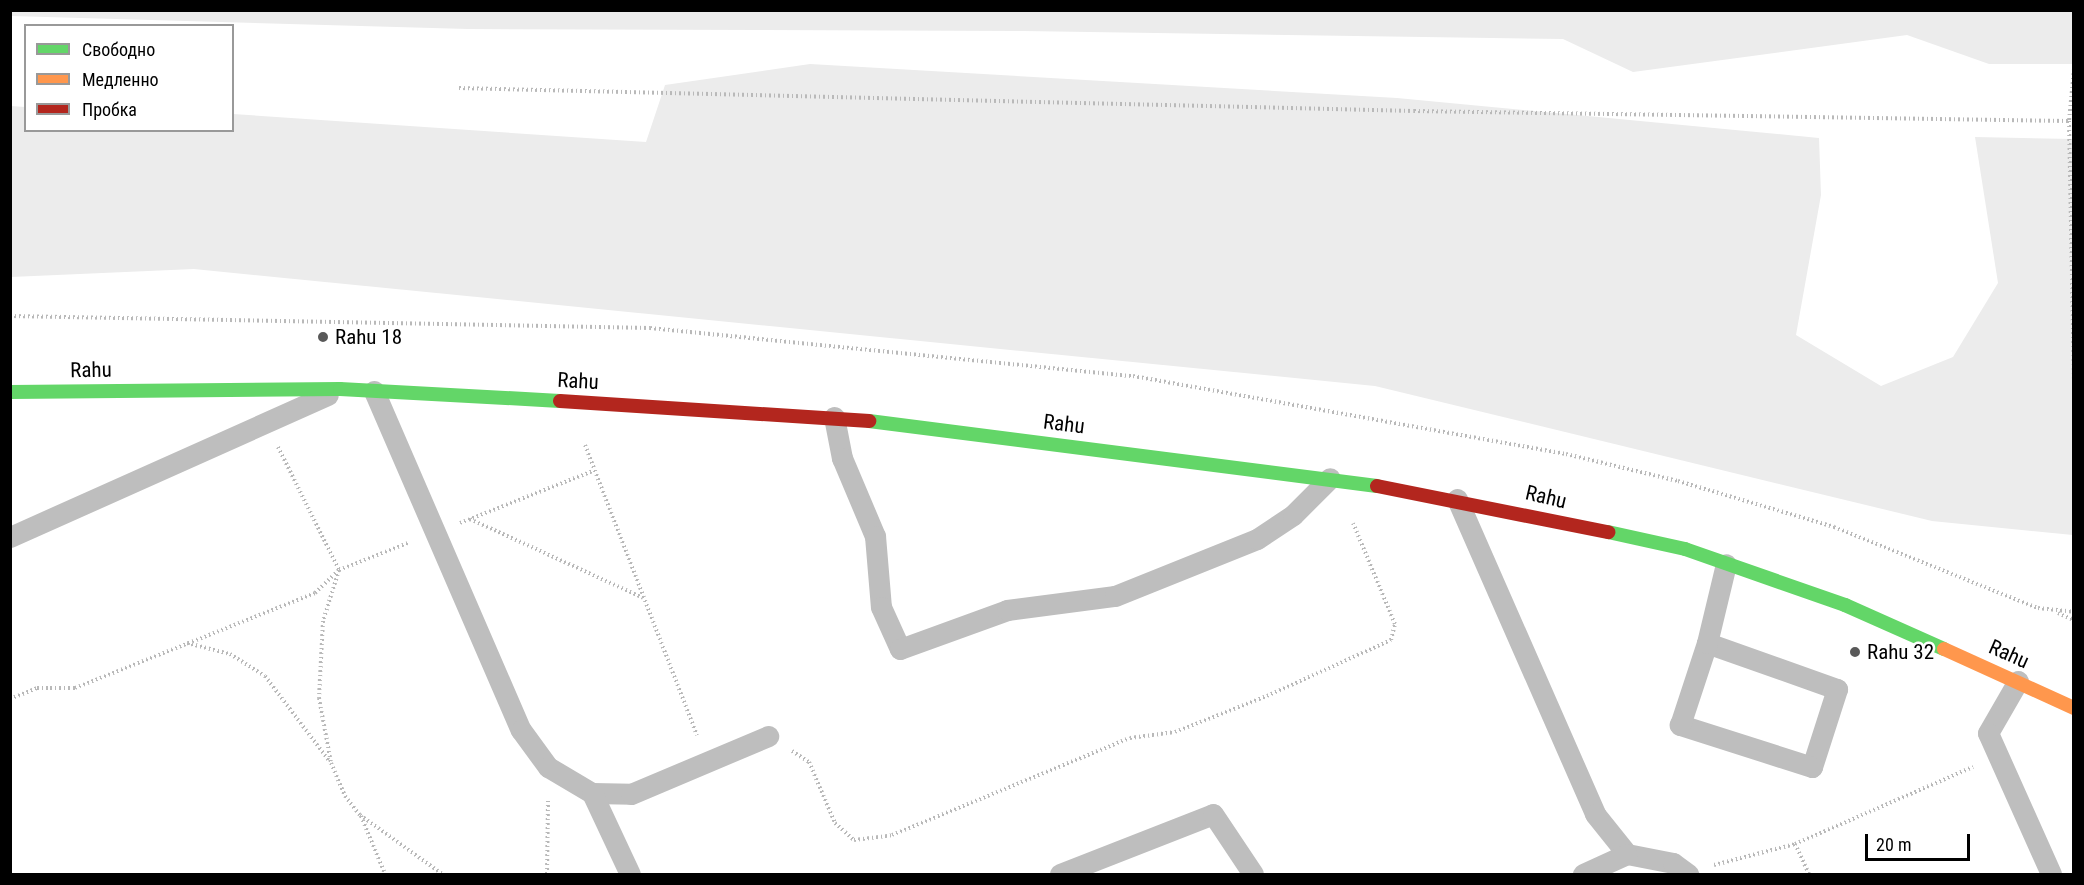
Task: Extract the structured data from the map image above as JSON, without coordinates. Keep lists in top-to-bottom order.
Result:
{
  "streets": {
    "main road": ["Rahu"]
  },
  "places": ["Rahu 18", "Rahu 32"],
  "legend": ["Свободно", "Медленно", "Пробка"],
  "scale_bar": "20 m"
}
